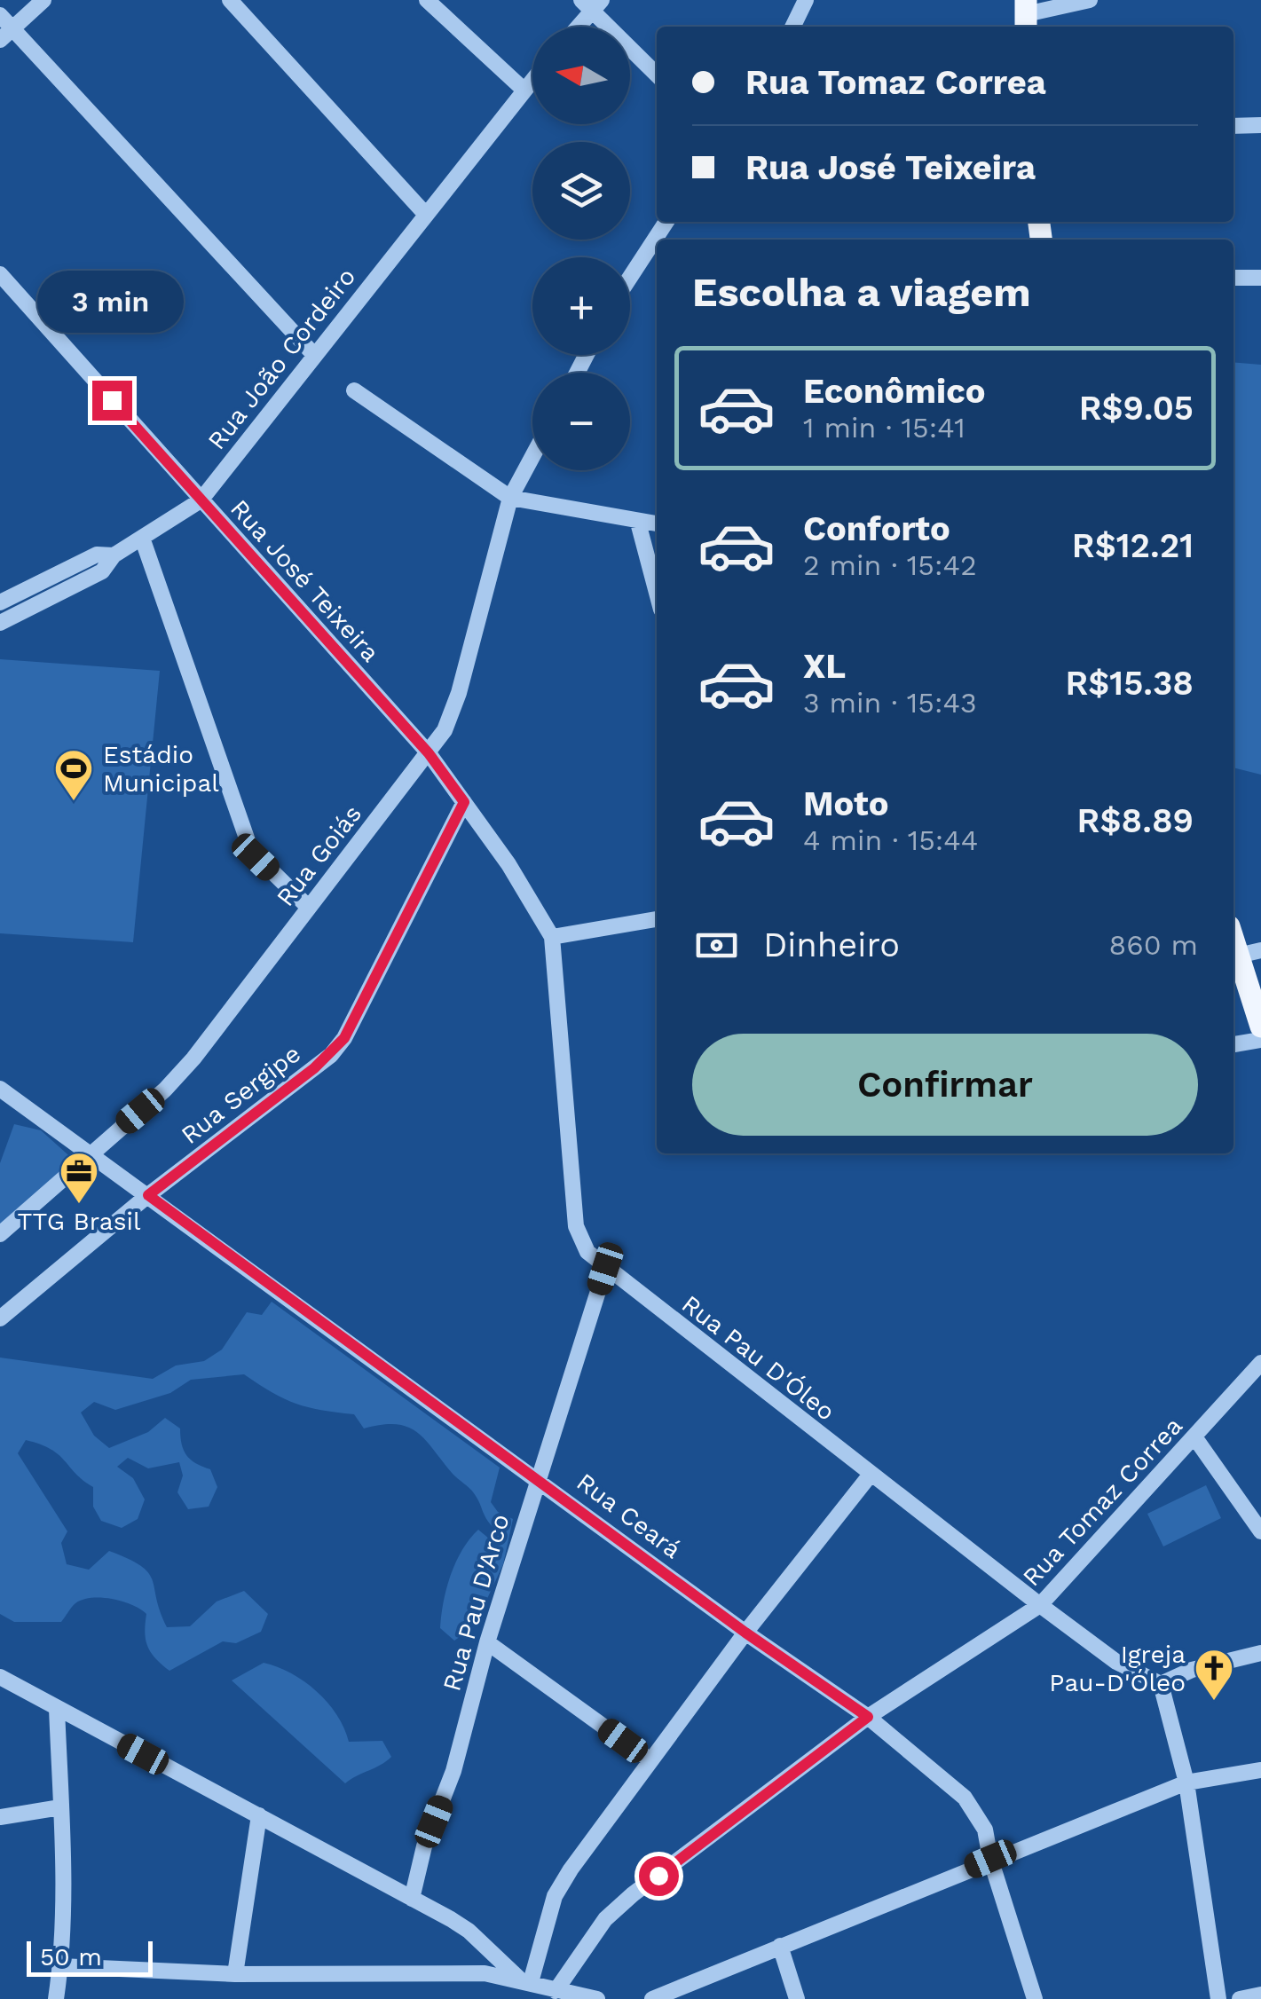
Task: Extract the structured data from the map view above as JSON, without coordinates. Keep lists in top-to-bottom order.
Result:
{
  "streets": {
    "street": [
      "Rua João Cordeiro",
      "Rua José Teixeira",
      "Rua Goiás",
      "Rua Sergipe",
      "Rua Pau D'Óleo",
      "Rua Tomaz Correa",
      "Rua Ceará",
      "Rua Pau D'Arco"
    ]
  },
  "crossings": [
    ["Rua João Cordeiro", "Rua José Teixeira"],
    ["Rua José Teixeira", "Rua Goiás"],
    ["Rua José Teixeira", "Rua Sergipe"],
    ["Rua José Teixeira", "Rua Pau D'Óleo"],
    ["Rua Goiás", "Rua Ceará"],
    ["Rua Sergipe", "Rua Ceará"],
    ["Rua Pau D'Óleo", "Rua Tomaz Correa"],
    ["Rua Pau D'Óleo", "Rua Pau D'Arco"],
    ["Rua Tomaz Correa", "Rua Ceará"],
    ["Rua Ceará", "Rua Pau D'Arco"]
  ],
  "places": {
    "sports": ["Estádio Municipal"],
    "office": ["TTG Brasil"],
    "church": ["Igreja Pau-D'Óleo"]
  },
  "scale_bar": "50 m",
  "north": "left",
  "page": {
    "map_buttons": ["+", "−"],
    "banner": ["Rua Tomaz Correa", "Rua José Teixeira"],
    "heading": "Escolha a viagem",
    "bubble": "3 min",
    "list": [
      {
        "name": "Econômico",
        "note": "1 min · 15:41",
        "value": "R$9.05"
      },
      {
        "name": "Conforto",
        "note": "2 min · 15:42",
        "value": "R$12.21"
      },
      {
        "name": "XL",
        "note": "3 min · 15:43",
        "value": "R$15.38"
      },
      {
        "name": "Moto",
        "note": "4 min · 15:44",
        "value": "R$8.89"
      }
    ],
    "pay": ["Dinheiro", "860 m"],
    "buttons": "Confirmar",
    "scale": "50 m"
  }
}
